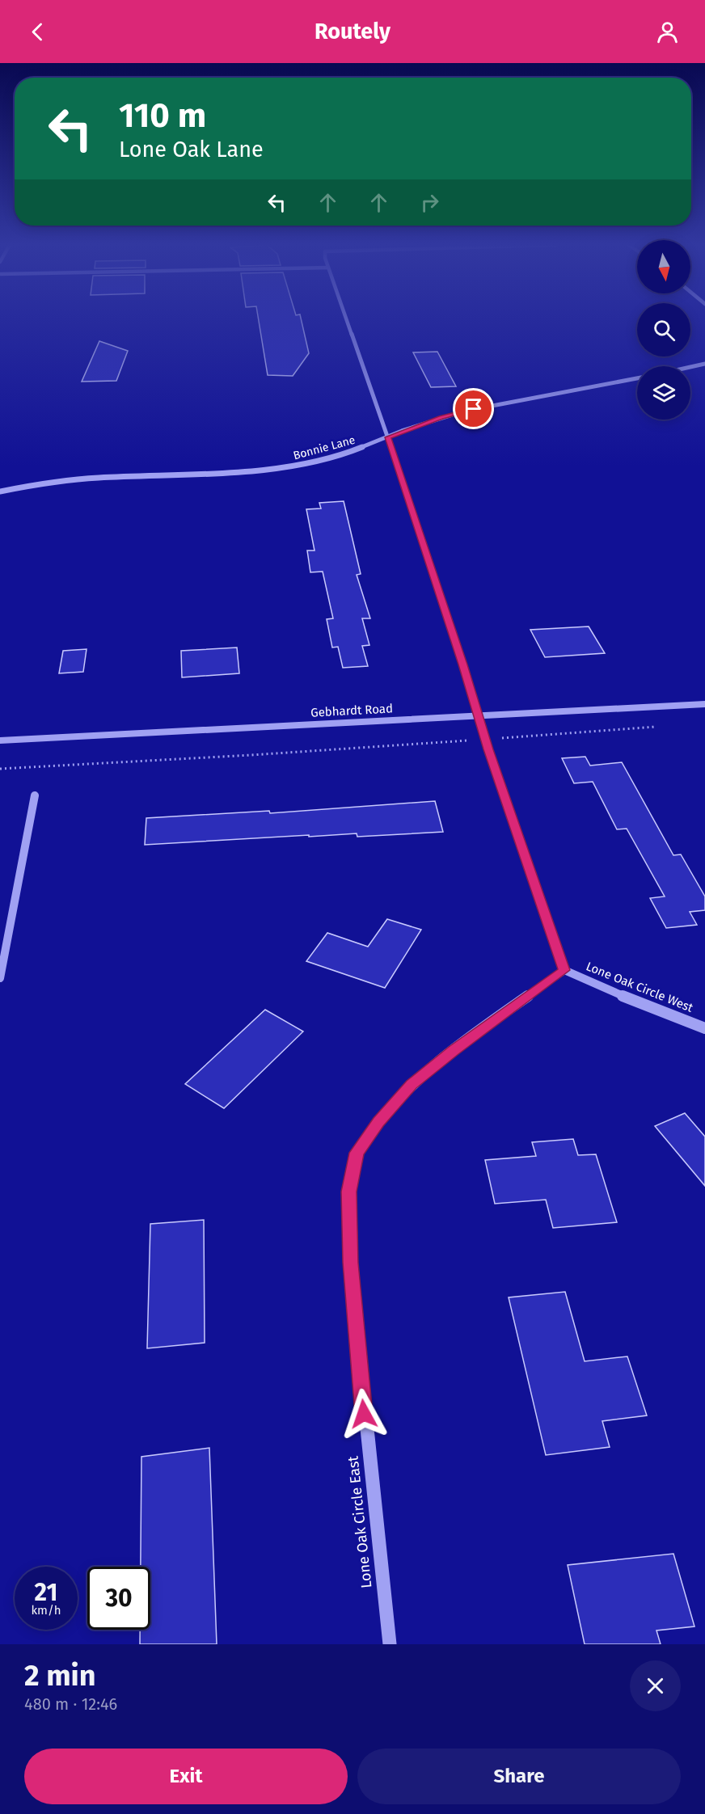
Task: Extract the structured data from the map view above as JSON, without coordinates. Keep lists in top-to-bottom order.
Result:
{
  "streets": {
    "street": [
      "Bonnie Lane",
      "Gebhardt Road",
      "Lone Oak Circle West",
      "Lone Oak Circle East"
    ]
  },
  "crossings": [
    ["Lone Oak Circle West", "Lone Oak Circle East"]
  ],
  "north": "bottom",
  "page": {
    "header": "Routely",
    "turn": ["110 m", "Lone Oak Lane"],
    "speed": "21 km/h",
    "limit": "30",
    "heading": ["2 min", "480 m · 12:46"],
    "buttons": ["Exit", "Share"]
  }
}
